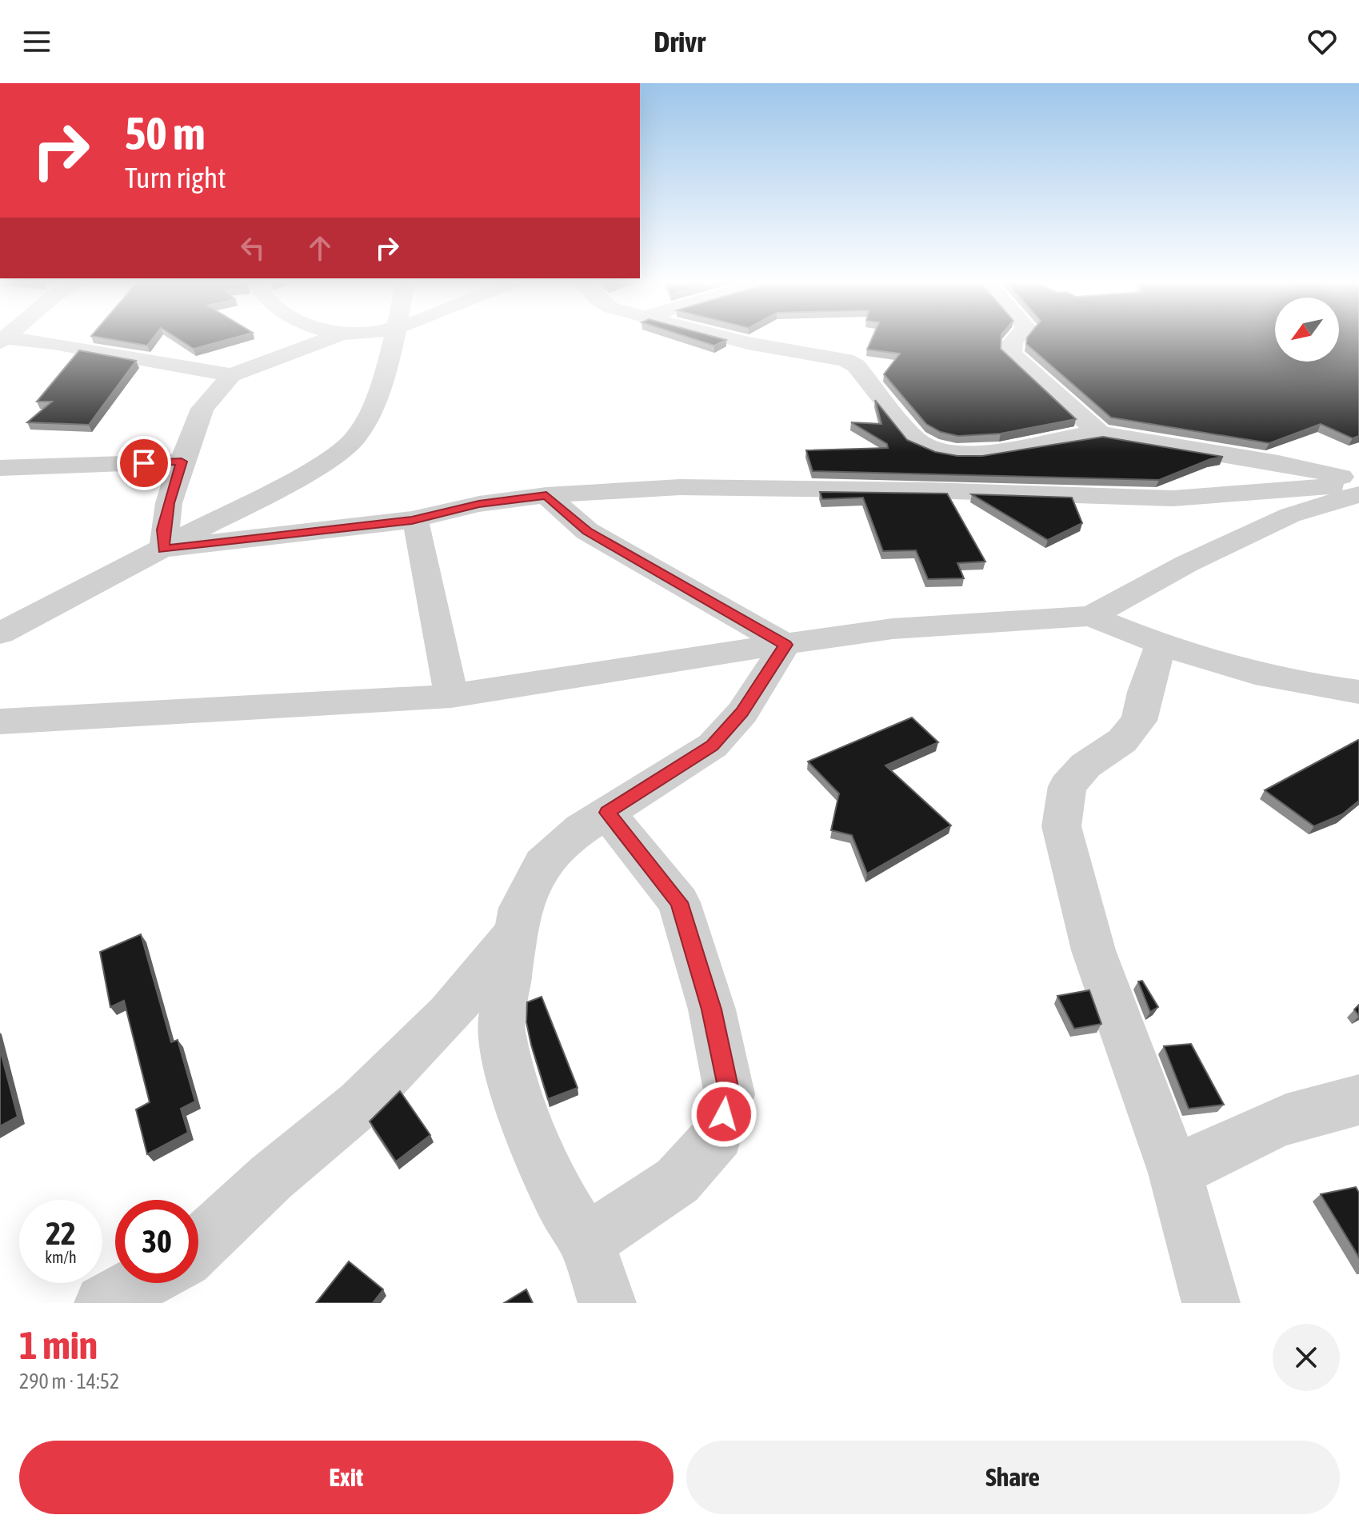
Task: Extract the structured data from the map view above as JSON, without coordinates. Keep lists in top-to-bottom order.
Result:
{
  "north": "bottom left",
  "page": {
    "header": "Drivr",
    "turn": ["50 m", "Turn right"],
    "speed": "22 km/h",
    "limit": "30",
    "heading": ["1 min", "290 m · 14:52"],
    "buttons": ["Exit", "Share"]
  }
}
